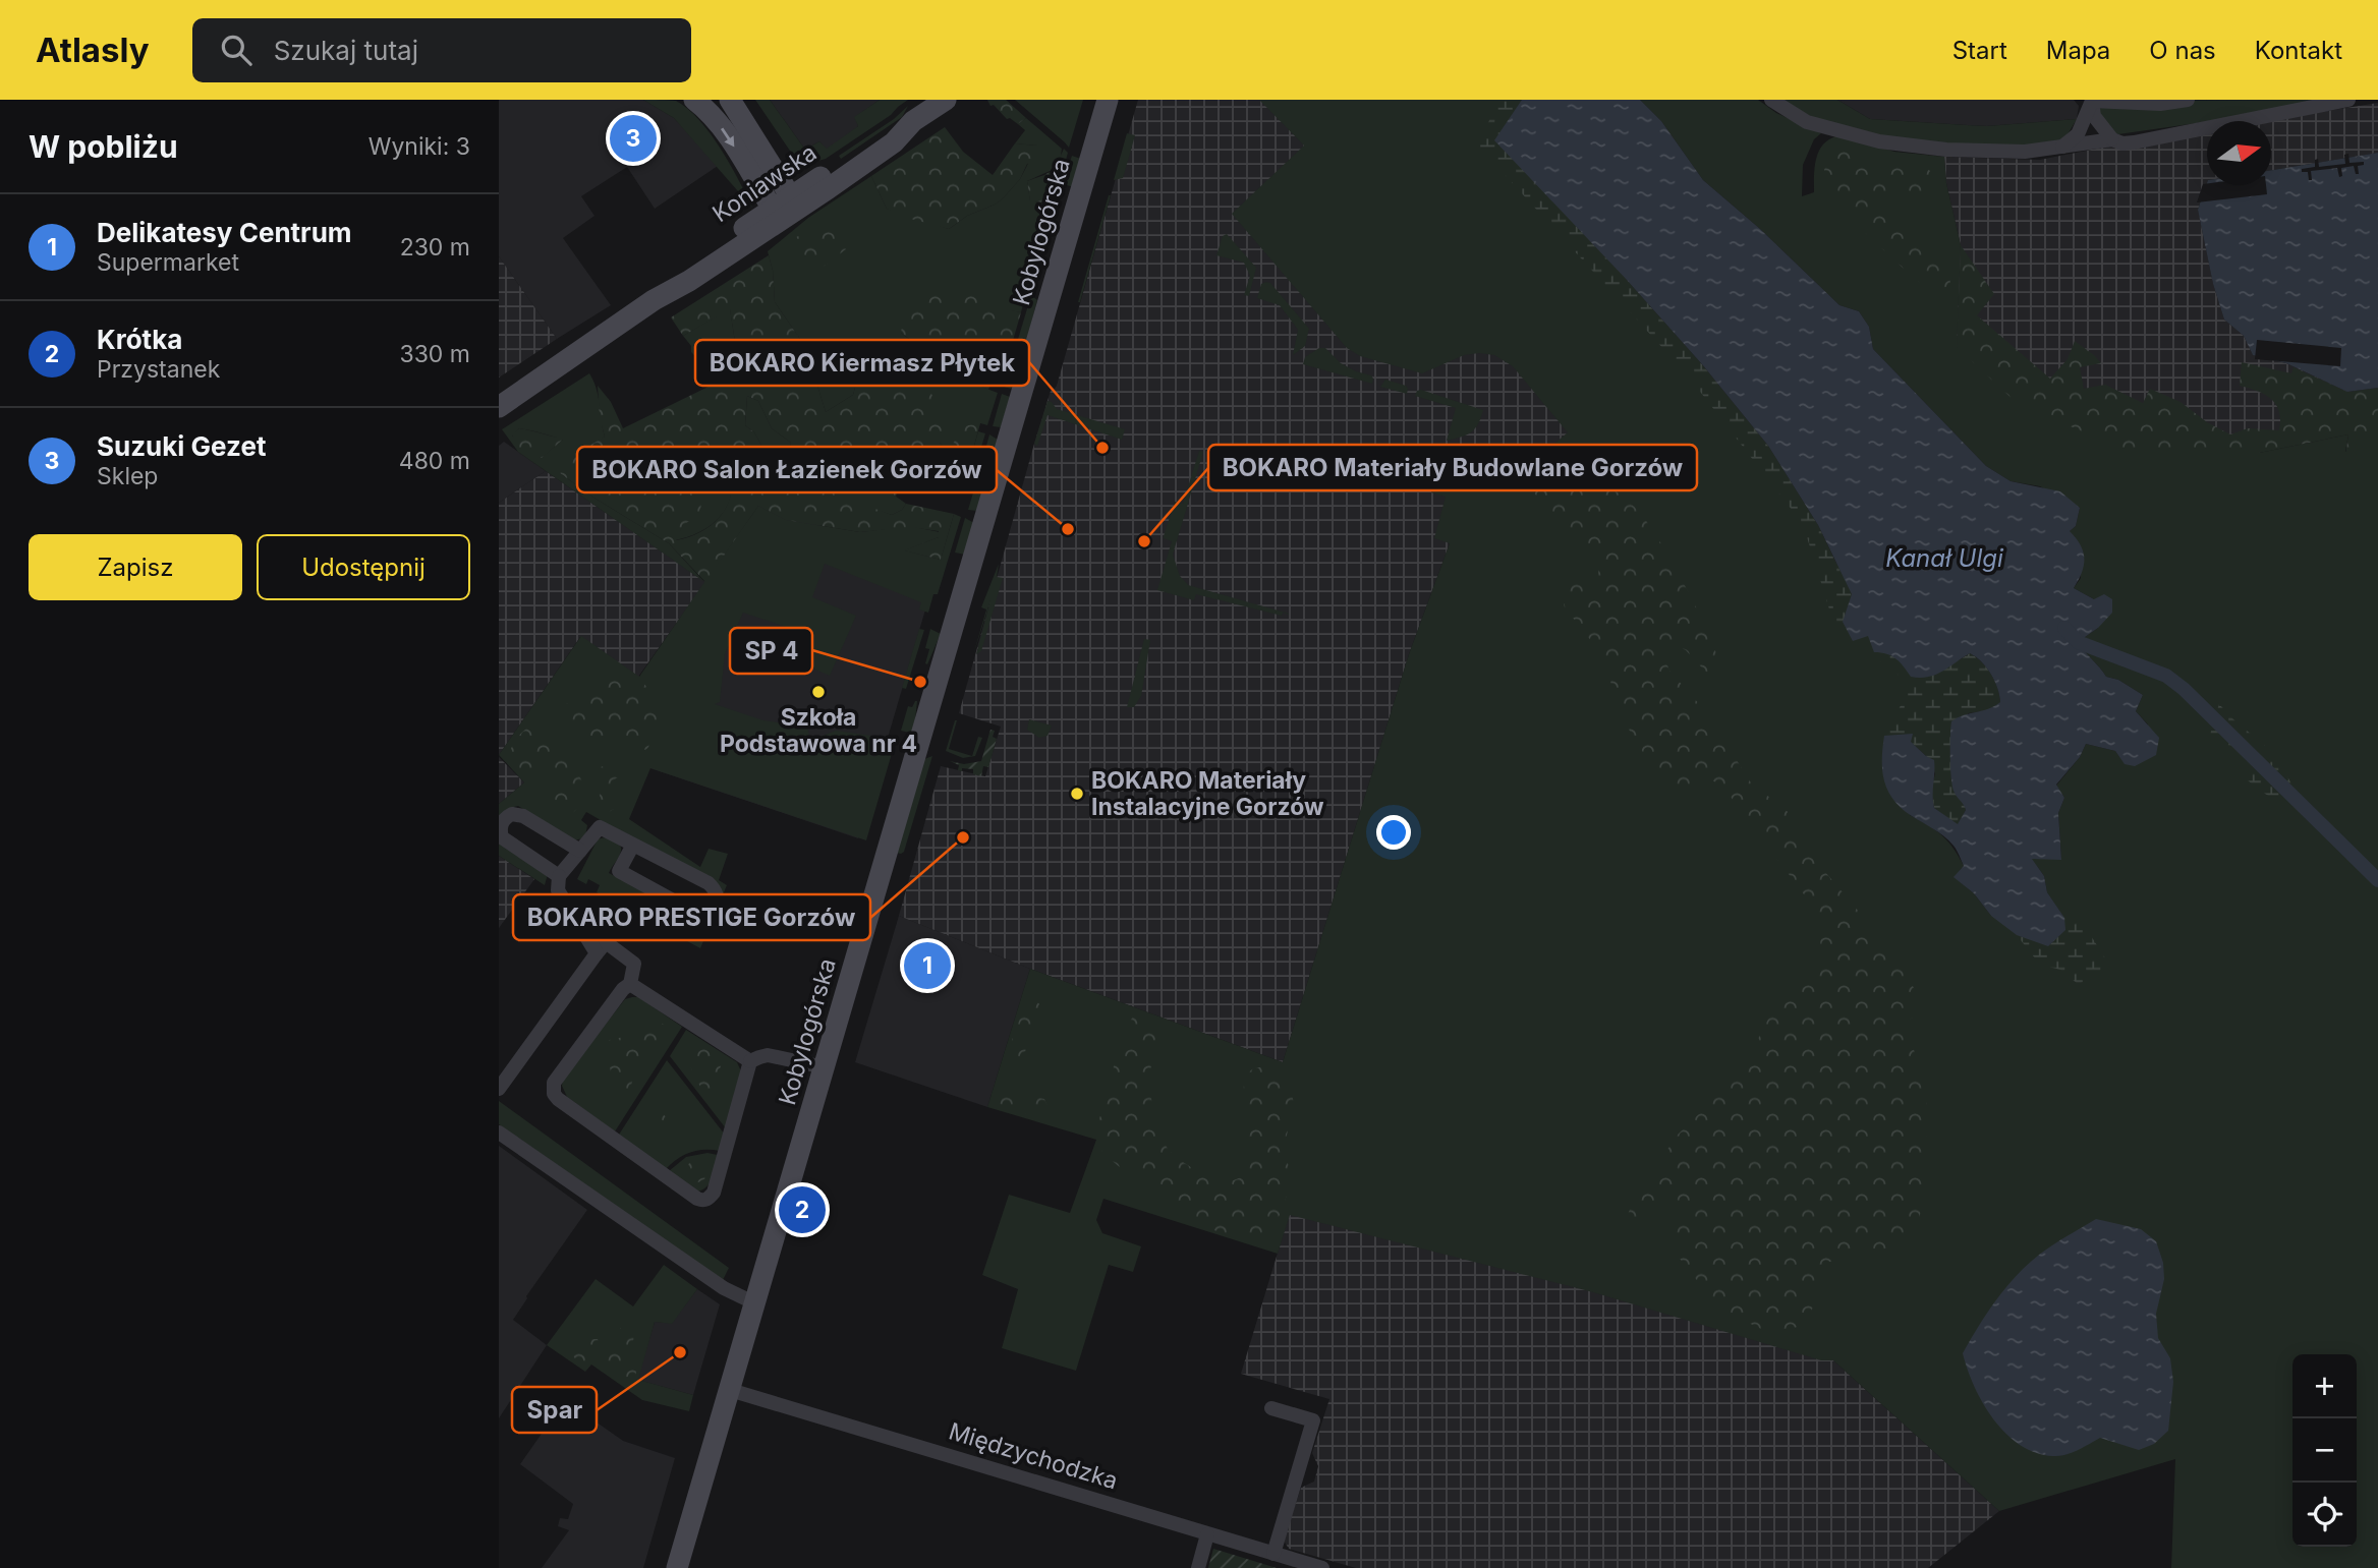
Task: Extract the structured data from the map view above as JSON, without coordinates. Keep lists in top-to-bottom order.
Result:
{
  "streets": {
    "street": ["Koniawska", "Kobylogórska", "Międzychodzka"]
  },
  "crossings": [
    ["Kobylogórska", "Międzychodzka"]
  ],
  "water": ["Kanał Ulgi"],
  "places": [
    "BOKARO Kiermasz Płytek",
    "BOKARO Salon Łazienek Gorzów",
    "BOKARO Materiały Budowlane Gorzów",
    "SP 4",
    "Szkoła Podstawowa nr 4",
    "BOKARO Materiały Instalacyjne Gorzów",
    "BOKARO PRESTIGE Gorzów",
    "Spar"
  ],
  "north": "right",
  "page": {
    "header": "Atlasly",
    "search": "Szukaj tutaj",
    "nav": [
      "Start",
      "Mapa",
      "O nas",
      "Kontakt"
    ],
    "heading": ["W pobliżu", "Wyniki: 3"],
    "pins": ["3", "1", "2"],
    "list": [
      {
        "mark": "1",
        "name": "Delikatesy Centrum",
        "note": "Supermarket",
        "value": "230 m"
      },
      {
        "mark": "2",
        "name": "Krótka",
        "note": "Przystanek",
        "value": "330 m"
      },
      {
        "mark": "3",
        "name": "Suzuki Gezet",
        "note": "Sklep",
        "value": "480 m"
      }
    ],
    "buttons": ["Zapisz", "Udostępnij"],
    "map_buttons": ["+", "−"]
  }
}
